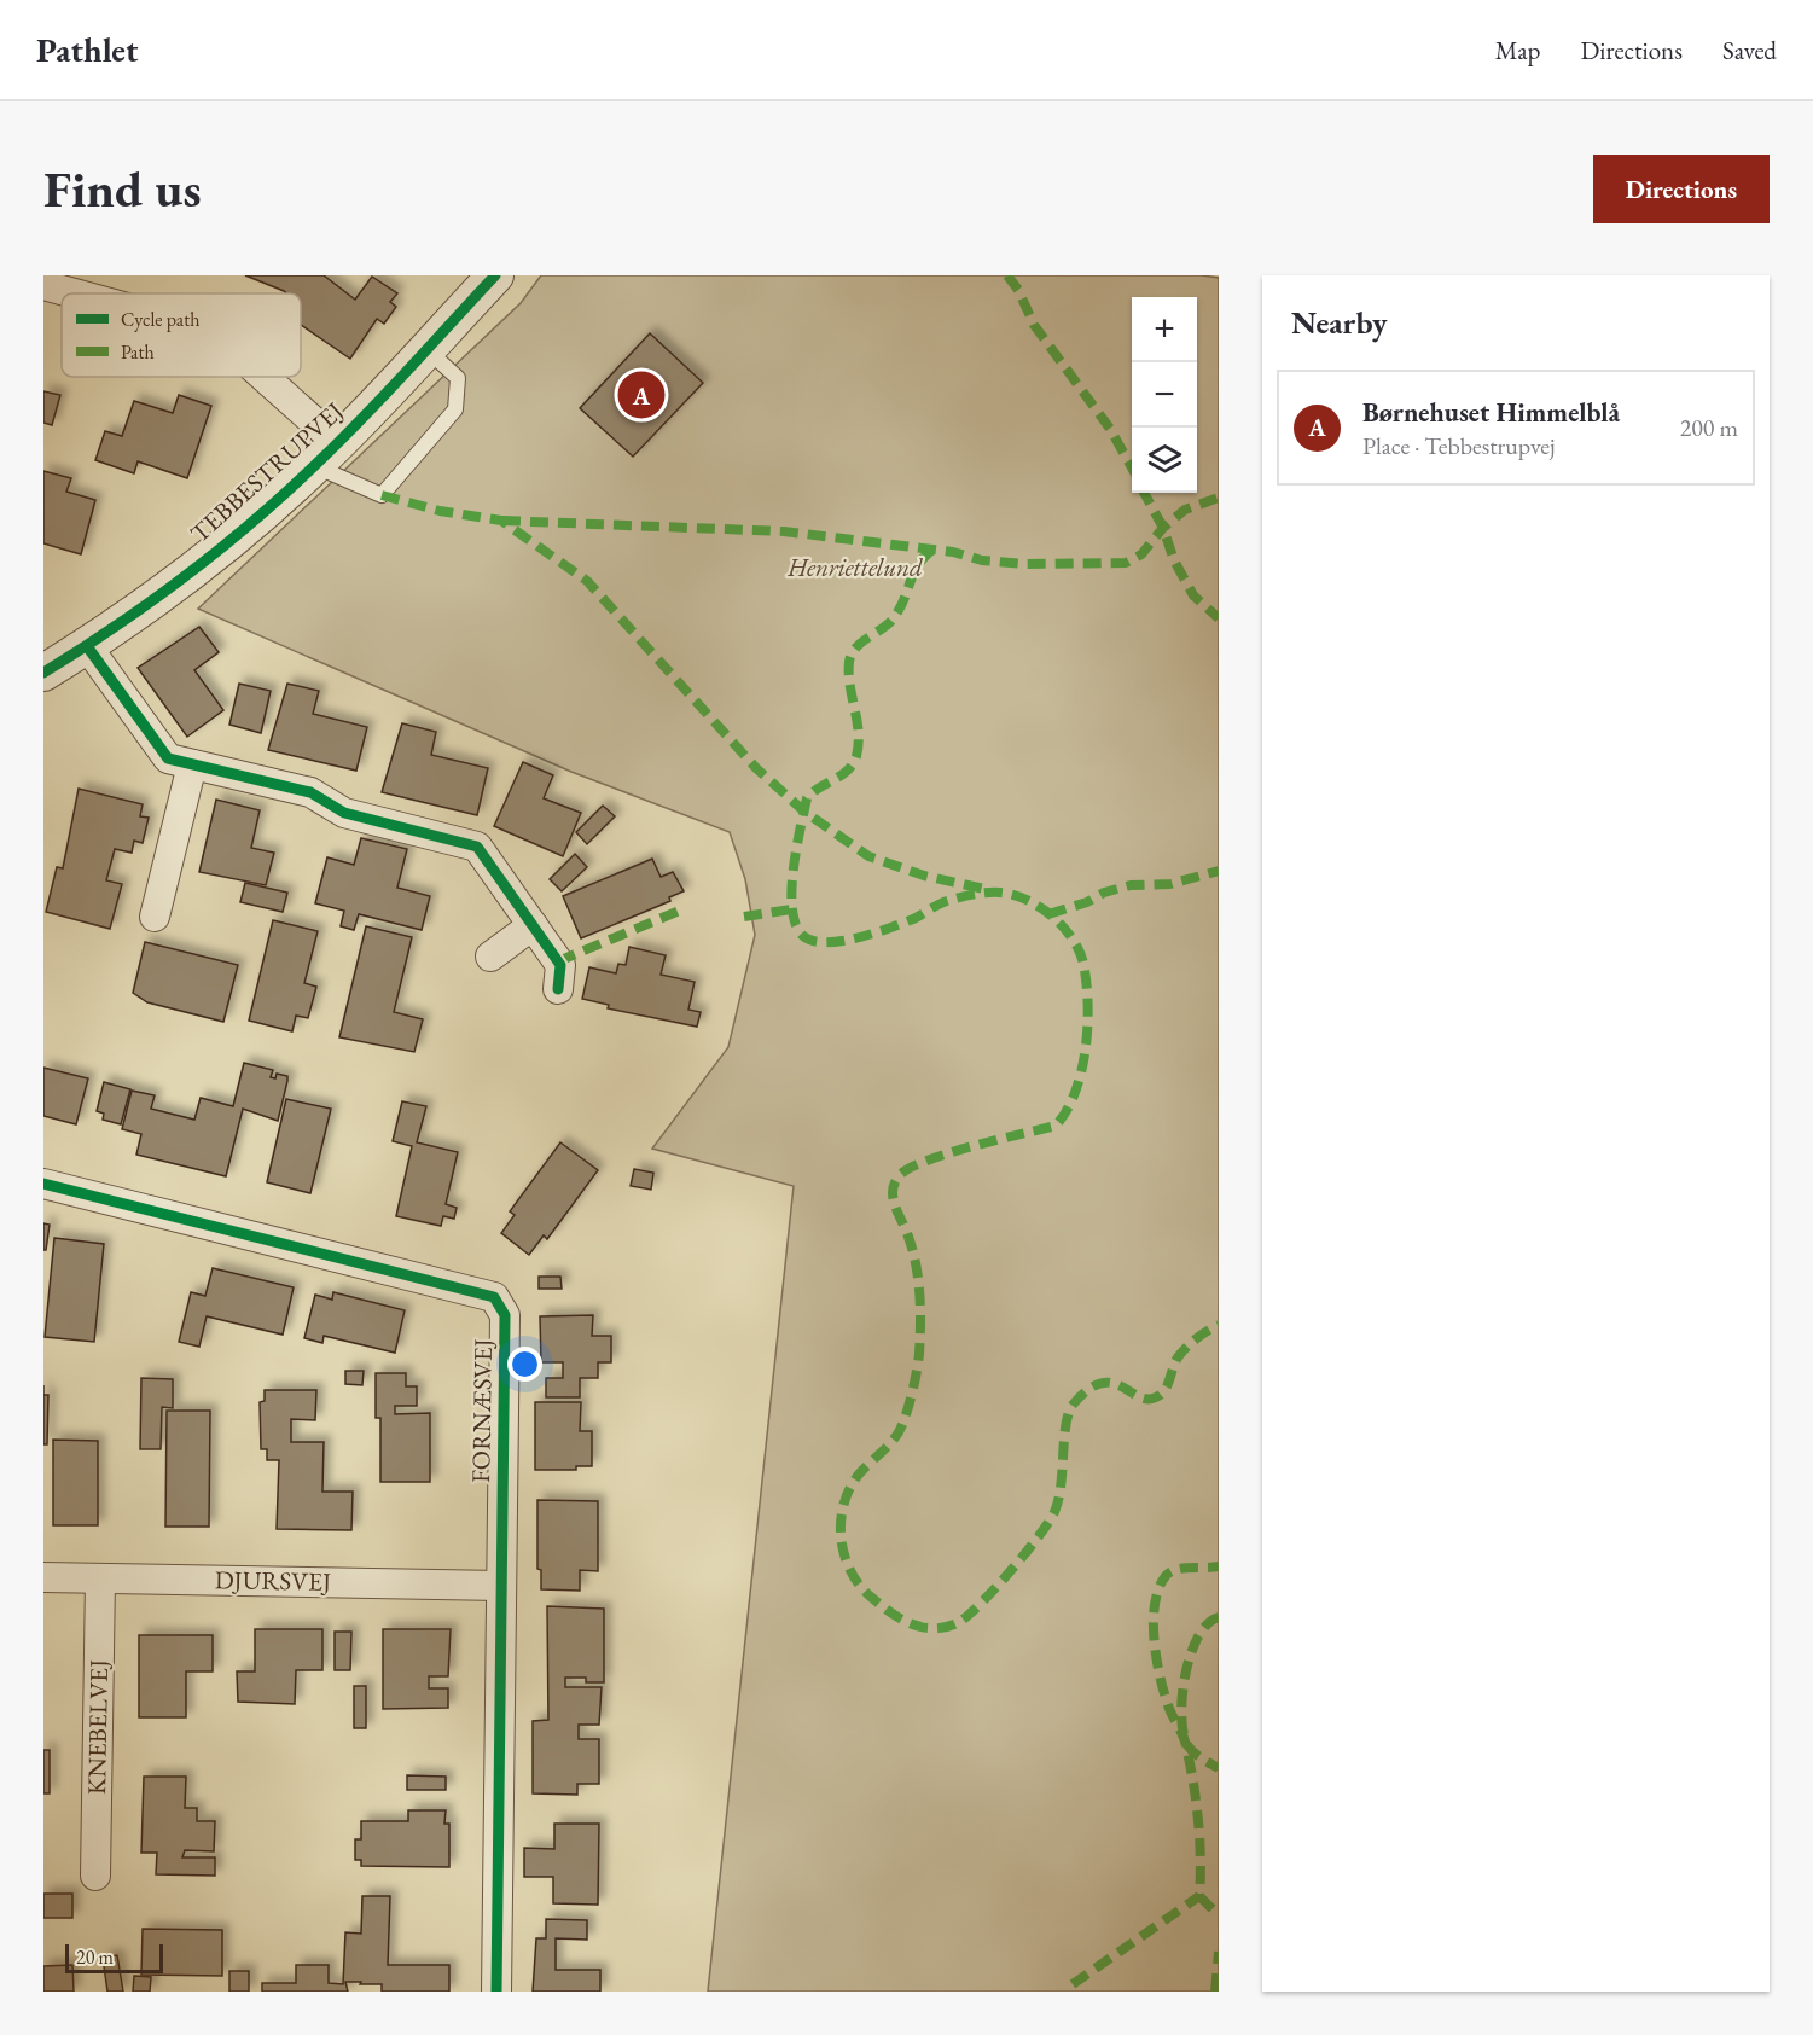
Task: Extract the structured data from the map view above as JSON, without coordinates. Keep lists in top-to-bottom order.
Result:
{
  "streets": {
    "street": [
      "TEBBESTRUPVEJ",
      "FORNÆSVEJ",
      "DJURSVEJ",
      "KNEBELVEJ"
    ]
  },
  "crossings": [
    ["FORNÆSVEJ", "DJURSVEJ"],
    ["DJURSVEJ", "KNEBELVEJ"]
  ],
  "parks": ["Henriettelund"],
  "legend": ["Cycle path", "Path"],
  "scale_bar": "20 m",
  "page": {
    "header": "Pathlet",
    "nav": ["Map", "Directions", "Saved"],
    "buttons": "Directions",
    "title": "Find us",
    "heading": "Nearby",
    "map_buttons": ["+", "−"],
    "pins": "A",
    "list": [
      {
        "mark": "A",
        "name": "Børnehuset Himmelblå",
        "note": "Place · Tebbestrupvej",
        "value": "200 m"
      }
    ],
    "scale": "20 m"
  }
}
